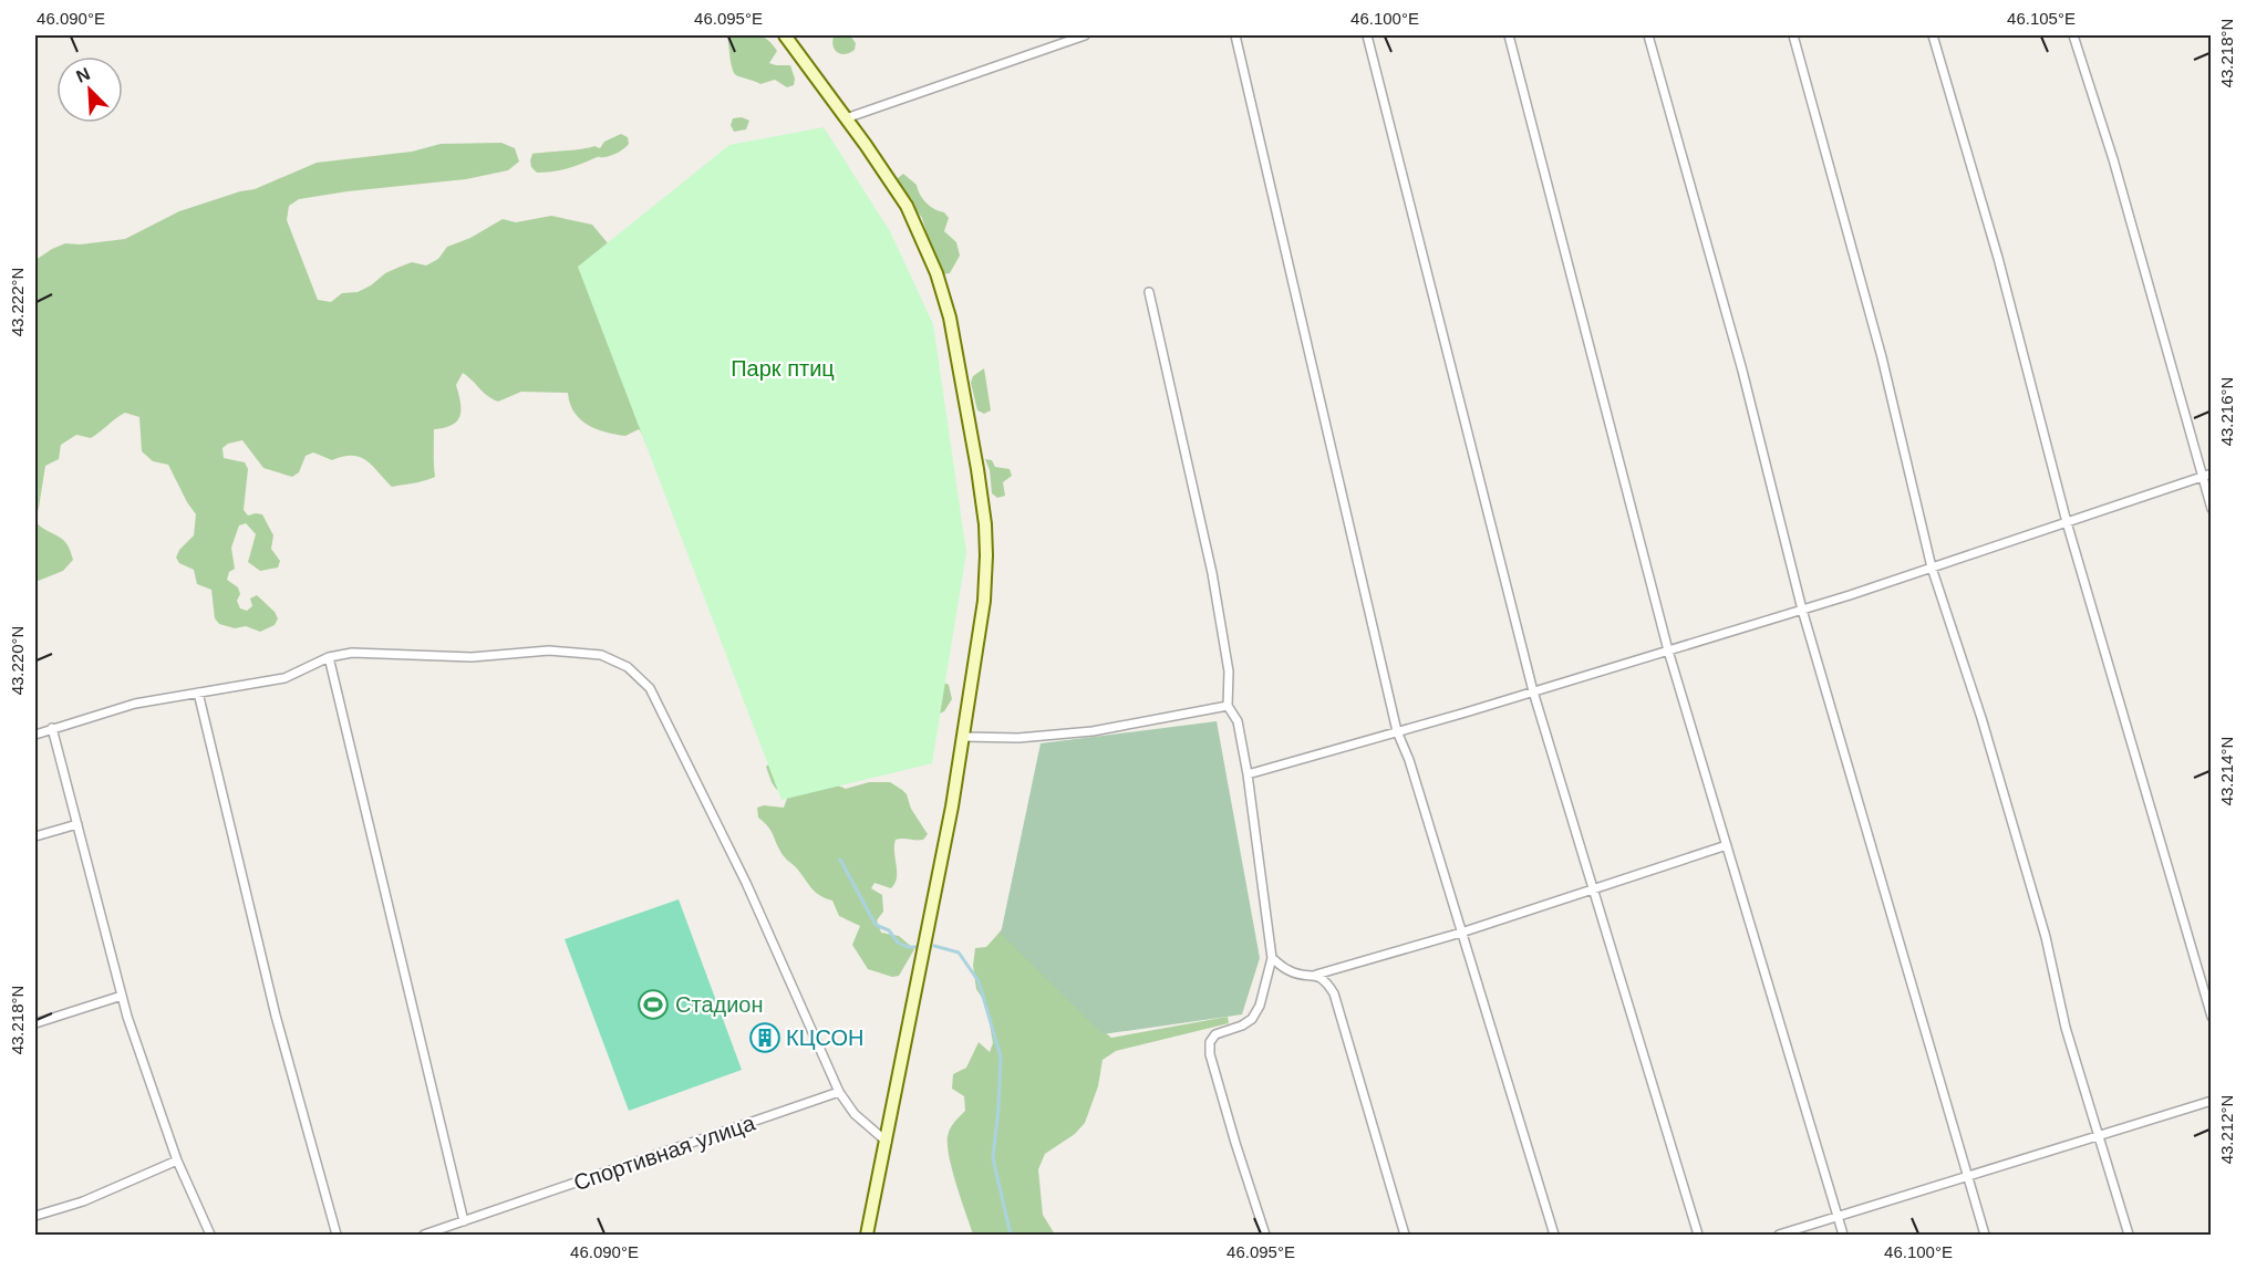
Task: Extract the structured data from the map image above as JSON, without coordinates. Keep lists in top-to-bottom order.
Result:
{
  "streets": {
    "street": ["Спортивная улица"]
  },
  "parks": ["Парк птиц"],
  "places": {
    "sports": ["Стадион"],
    "building": ["КЦСОН"]
  },
  "north": "top left",
  "coordinates": [
    "46.090°E",
    "46.095°E",
    "46.100°E",
    "46.105°E",
    "43.218°N",
    "43.222°N",
    "43.216°N",
    "43.220°N",
    "43.214°N",
    "43.212°N"
  ]
}
